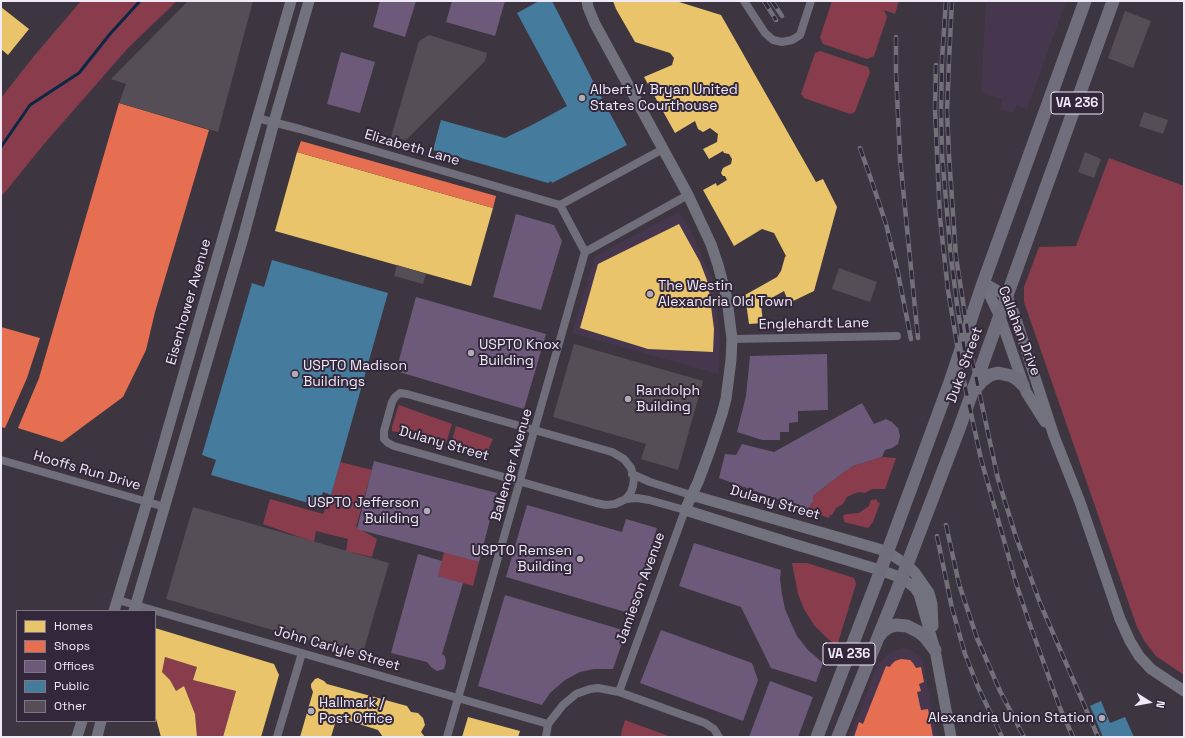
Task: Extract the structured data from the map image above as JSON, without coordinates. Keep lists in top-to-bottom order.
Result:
{
  "streets": {
    "main road": ["VA 236", "Duke Street"],
    "street": [
      "Elizabeth Lane",
      "Eisenhower Avenue",
      "Englehardt Lane",
      "Callahan Drive",
      "Dulany Street",
      "Ballenger Avenue",
      "Hooffs Run Drive",
      "Jamieson Avenue",
      "John Carlyle Street"
    ]
  },
  "crossings": [
    ["Elizabeth Lane", "Eisenhower Avenue"],
    ["Eisenhower Avenue", "Hooffs Run Drive"],
    ["Eisenhower Avenue", "John Carlyle Street"],
    ["Englehardt Lane", "Jamieson Avenue"],
    ["Callahan Drive", "Duke Street"],
    ["Duke Street", "Dulany Street"],
    ["Dulany Street", "Ballenger Avenue"],
    ["Dulany Street", "Jamieson Avenue"],
    ["Ballenger Avenue", "John Carlyle Street"]
  ],
  "places": [
    "Albert V. Bryan United States Courthouse",
    "The Westin Alexandria Old Town",
    "USPTO Knox Building",
    "USPTO Madison Buildings",
    "Randolph Building",
    "USPTO Jefferson Building",
    "USPTO Remsen Building",
    "Hallmark / Post Office",
    "Alexandria Union Station"
  ],
  "legend": [
    "Homes",
    "Shops",
    "Offices",
    "Public",
    "Other"
  ],
  "north": "right"
}
